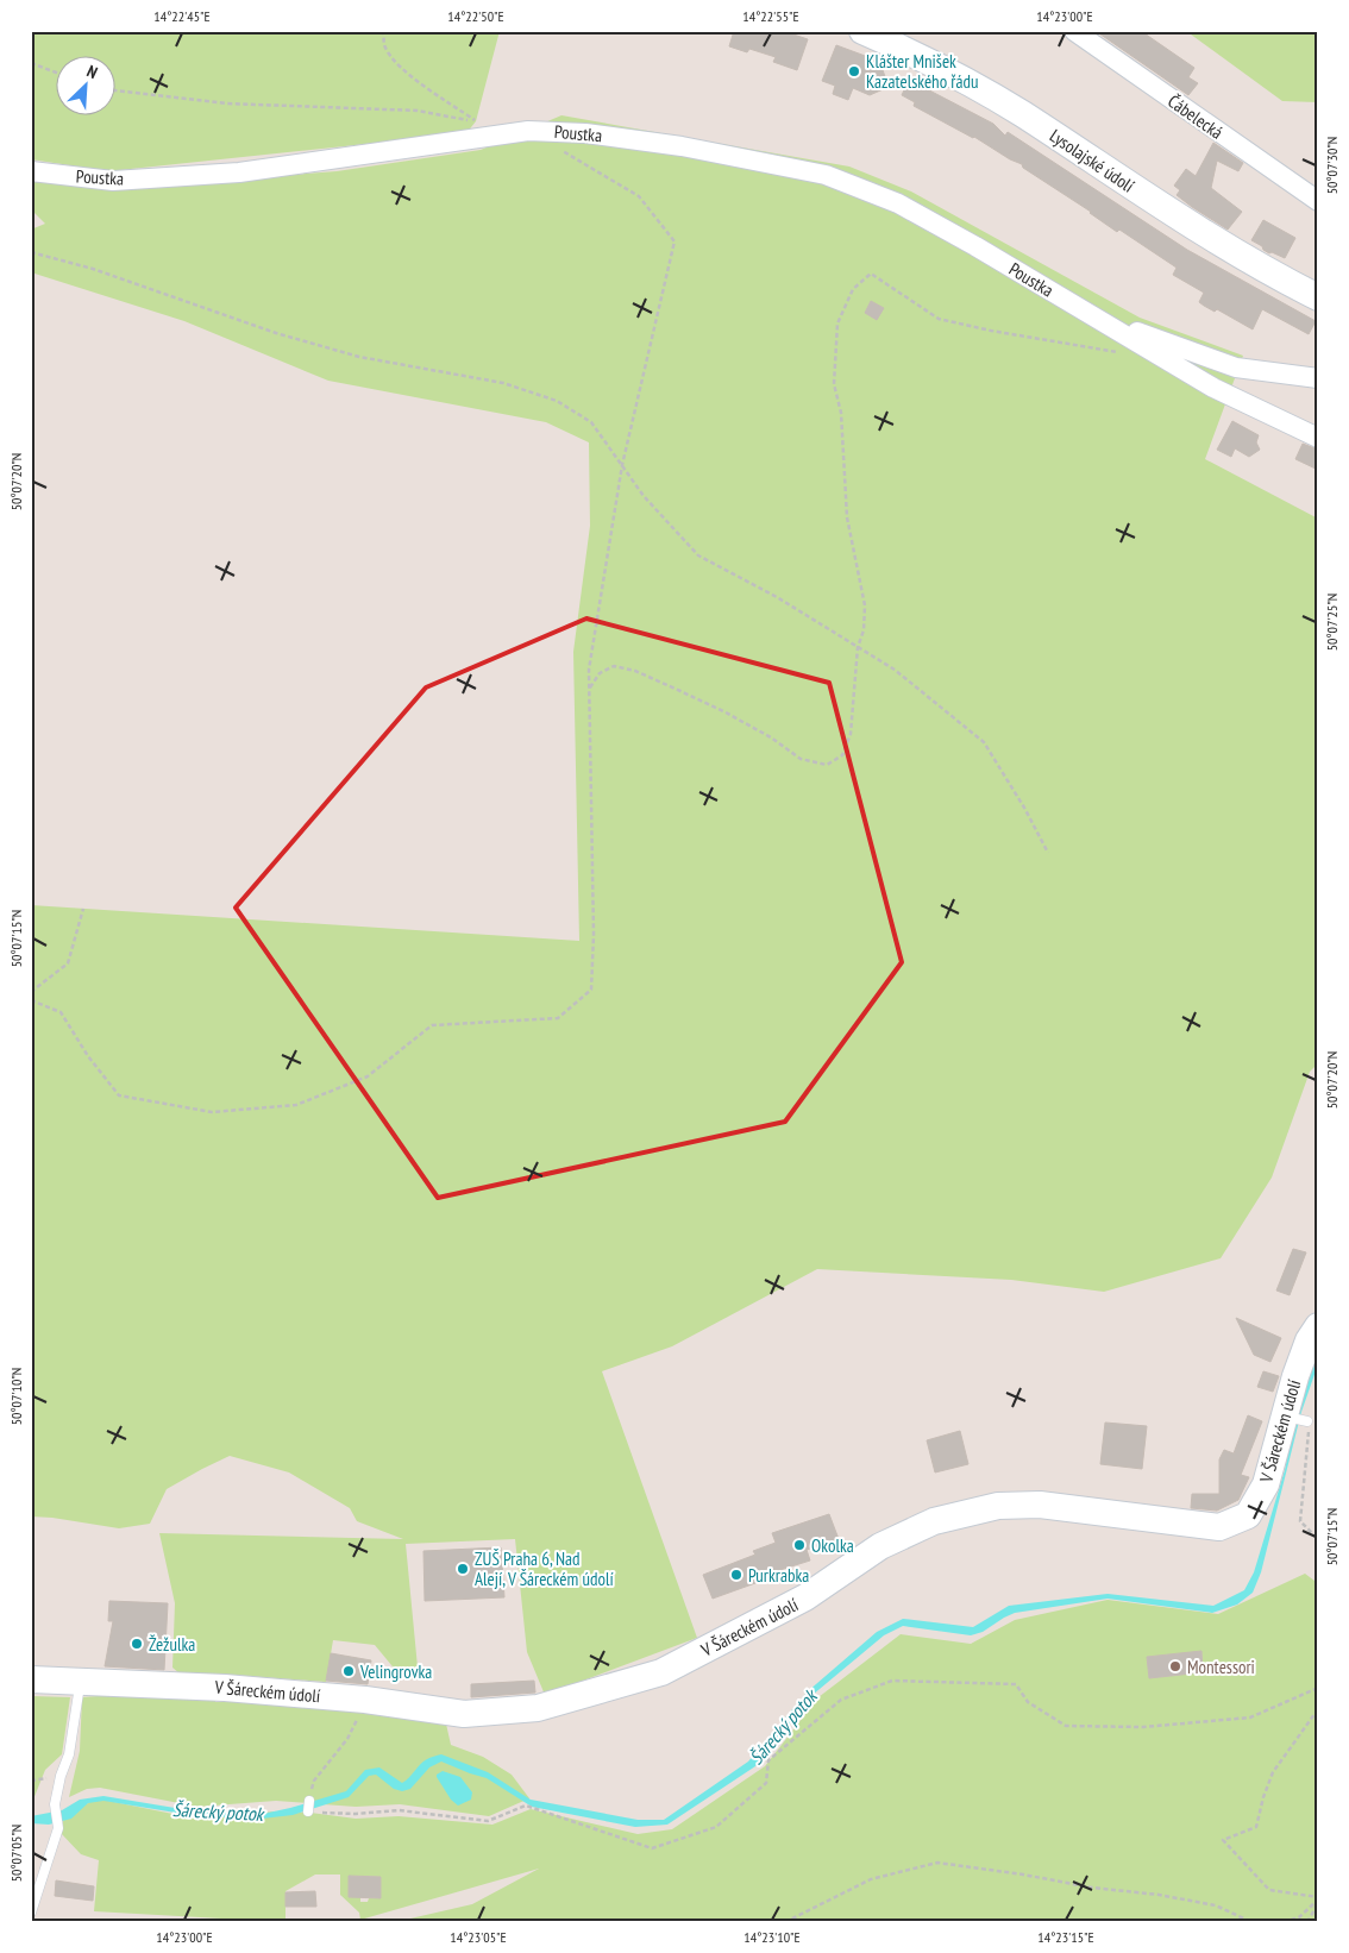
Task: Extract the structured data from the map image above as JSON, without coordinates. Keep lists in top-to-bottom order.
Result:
{
  "streets": {
    "street": [
      "Čábelecká",
      "Poustka",
      "Lysolajské údolí",
      "V Šáreckém údolí"
    ]
  },
  "water": ["Šárecký potok"],
  "places": [
    "Klášter Mnišek Kazatelského řádu",
    "Okolka",
    "ZUŠ Praha 6, Nad Alejí, V Šáreckém údolí",
    "Purkrabka",
    "Žežulka",
    "Montessori",
    "Velingrovka"
  ],
  "north": "top right",
  "coordinates": [
    "14°22'45\"E",
    "14°22'50\"E",
    "14°22'55\"E",
    "14°23'00\"E",
    "50°07'30\"N",
    "50°07'20\"N",
    "50°07'25\"N",
    "50°07'15\"N",
    "50°07'10\"N",
    "50°07'05\"N",
    "14°23'05\"E",
    "14°23'10\"E",
    "14°23'15\"E"
  ]
}
